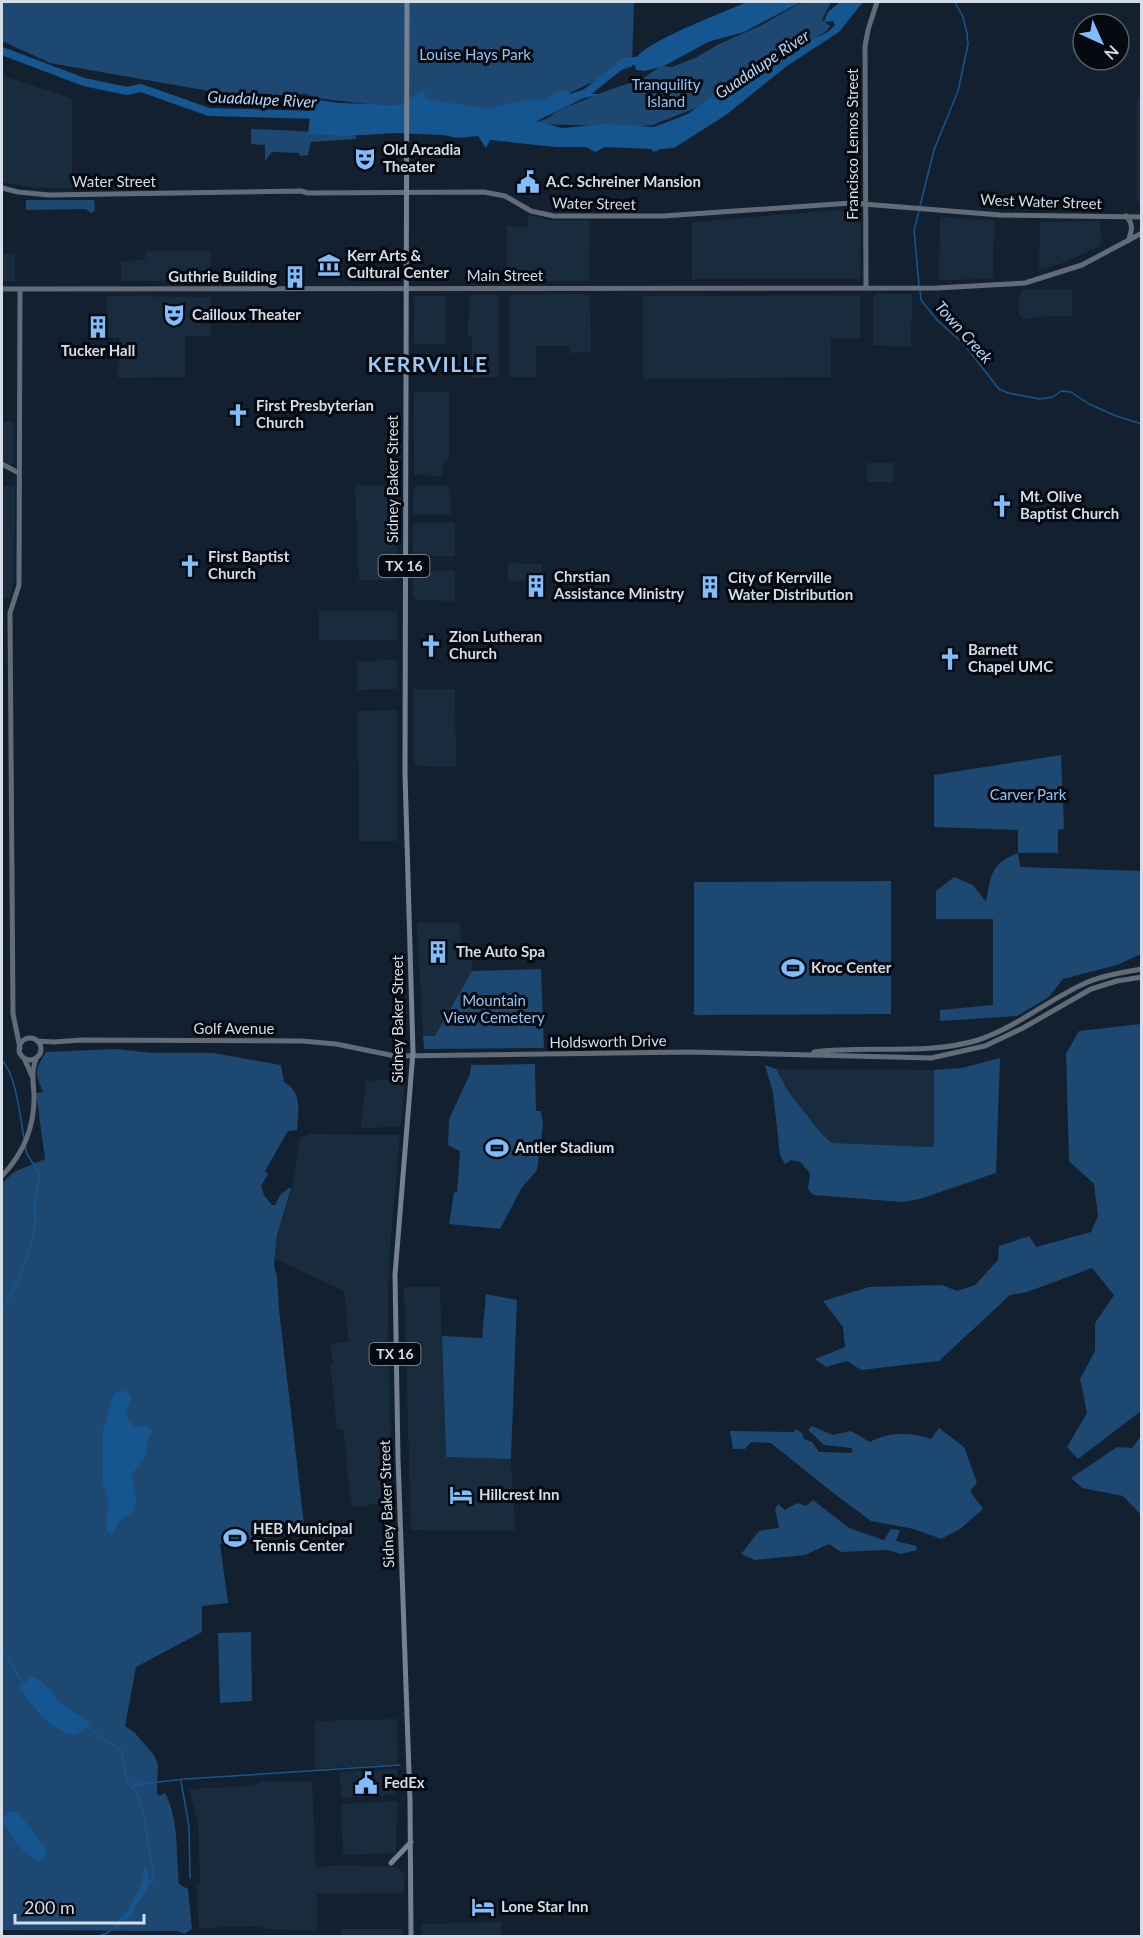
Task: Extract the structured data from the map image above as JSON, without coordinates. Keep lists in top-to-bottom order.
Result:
{
  "streets": {
    "main road": [
      "Francisco Lemos Street",
      "Water Street",
      "West Water Street",
      "Main Street",
      "Sidney Baker Street",
      "TX 16",
      "Golf Avenue",
      "Holdsworth Drive"
    ]
  },
  "crossings": [
    ["Francisco Lemos Street", "Water Street"],
    ["Francisco Lemos Street", "Main Street"],
    ["Water Street", "West Water Street"],
    ["Water Street", "Sidney Baker Street"],
    ["Main Street", "Sidney Baker Street"],
    ["Sidney Baker Street", "Golf Avenue"],
    ["Sidney Baker Street", "Holdsworth Drive"],
    ["Golf Avenue", "Holdsworth Drive"]
  ],
  "districts": ["KERRVILLE"],
  "water": ["Guadalupe River", "Town Creek"],
  "parks": [
    "Louise Hays Park",
    "Tranquility Island",
    "Carver Park",
    "Mountain View Cemetery"
  ],
  "places": {
    "theatre": ["Old Arcadia Theater", "Cailloux Theater"],
    "public building": ["A.C. Schreiner Mansion", "FedEx"],
    "museum": ["Kerr Arts & Cultural Center"],
    "building": [
      "Guthrie Building",
      "Tucker Hall",
      "Chrstian Assistance Ministry",
      "City of Kerrville Water Distribution",
      "The Auto Spa"
    ],
    "church": [
      "First Presbyterian Church",
      "Mt. Olive Baptist Church",
      "First Baptist Church",
      "Zion Lutheran Church",
      "Barnett Chapel UMC"
    ],
    "sports": ["Kroc Center", "Antler Stadium", "HEB Municipal Tennis Center"],
    "hotel": ["Hillcrest Inn", "Lone Star Inn"]
  },
  "scale_bar": "200 m",
  "north": "bottom right"
}
